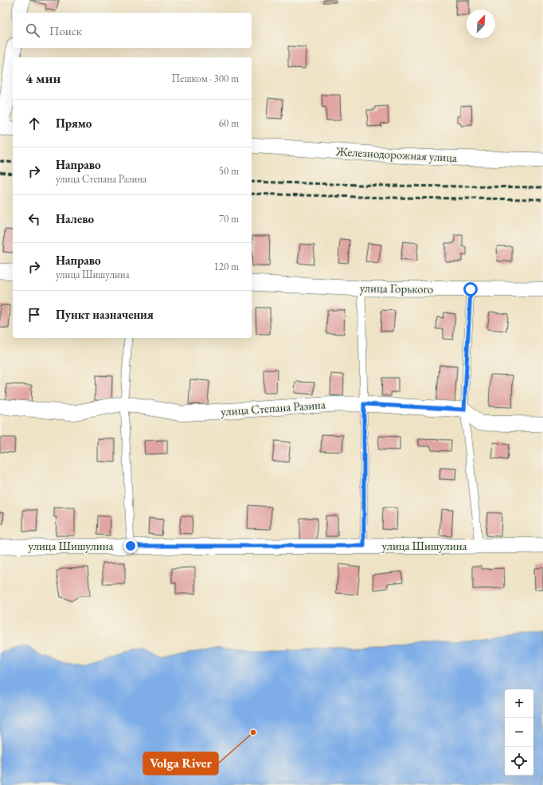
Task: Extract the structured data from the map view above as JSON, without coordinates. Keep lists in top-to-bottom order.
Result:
{
  "streets": {
    "street": [
      "Железнодорожная улица",
      "улица Горького",
      "улица Степана Разина",
      "улица Шишулина"
    ]
  },
  "places": ["Volga River"],
  "north": "top right",
  "page": {
    "search": "Поиск",
    "heading": ["4 мин", "Пешком · 300 m"],
    "list": [
      ["Прямо", "60 m"],
      ["Направо", "улица Степана Разина", "50 m"],
      ["Налево", "70 m"],
      ["Направо", "улица Шишулина", "120 m"],
      "Пункт назначения"
    ],
    "map_buttons": ["+", "−"]
  }
}
